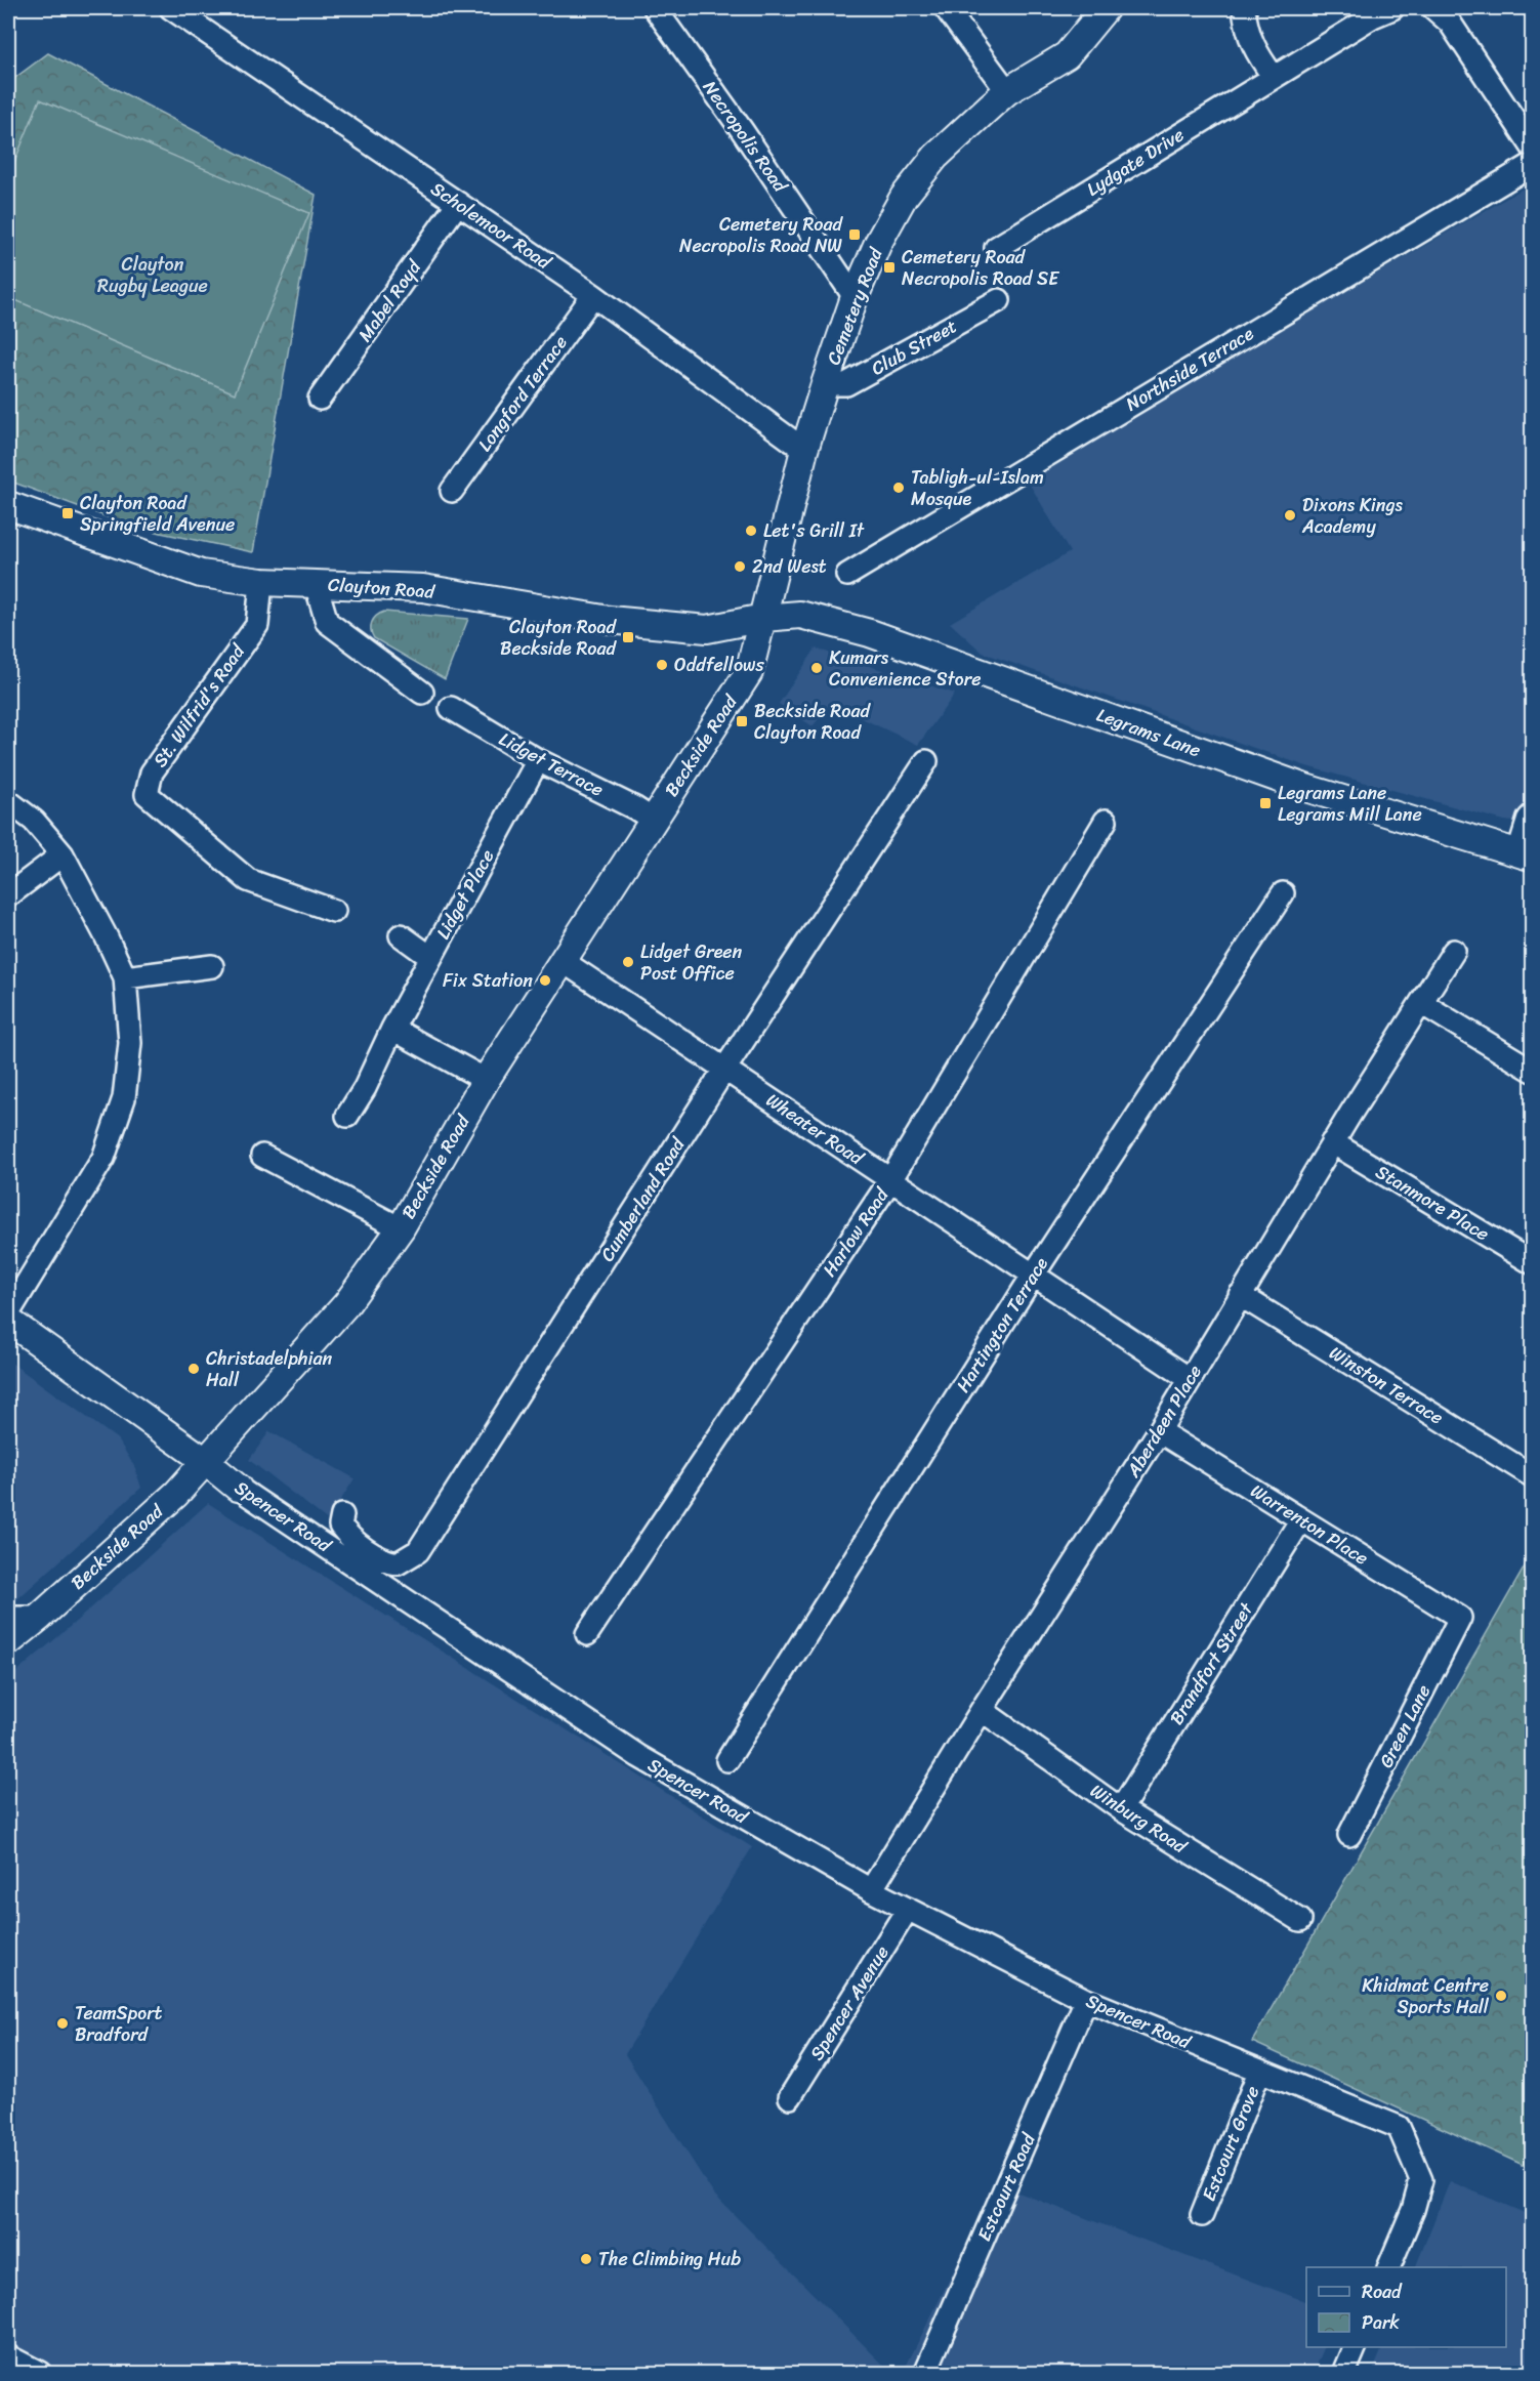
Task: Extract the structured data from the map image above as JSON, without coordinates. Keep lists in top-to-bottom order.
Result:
{
  "streets": {
    "street": [
      "Necropolis Road",
      "Lydgate Drive",
      "Scholemoor Road",
      "Mabel Royd",
      "Cemetery Road",
      "Club Street",
      "Northside Terrace",
      "Longford Terrace",
      "Clayton Road",
      "St. Wilfrid's Road",
      "Legrams Lane",
      "Beckside Road",
      "Lidget Terrace",
      "Lidget Place",
      "Wheater Road",
      "Cumberland Road",
      "Stanmore Place",
      "Harlow Road",
      "Hartington Terrace",
      "Winston Terrace",
      "Aberdeen Place",
      "Spencer Road",
      "Warrenton Place",
      "Brandfort Street",
      "Green Lane",
      "Winburg Road",
      "Spencer Avenue",
      "Estcourt Grove",
      "Estcourt Road"
    ]
  },
  "crossings": [
    ["Necropolis Road", "Cemetery Road"],
    ["Scholemoor Road", "Mabel Royd"],
    ["Scholemoor Road", "Cemetery Road"],
    ["Scholemoor Road", "Longford Terrace"],
    ["Cemetery Road", "Club Street"],
    ["Cemetery Road", "Clayton Road"],
    ["Cemetery Road", "Legrams Lane"],
    ["Cemetery Road", "Beckside Road"],
    ["Clayton Road", "St. Wilfrid's Road"],
    ["Clayton Road", "Legrams Lane"],
    ["Clayton Road", "Beckside Road"],
    ["Legrams Lane", "Beckside Road"],
    ["Beckside Road", "Lidget Terrace"],
    ["Beckside Road", "Wheater Road"],
    ["Beckside Road", "Spencer Road"],
    ["Lidget Terrace", "Lidget Place"],
    ["Wheater Road", "Cumberland Road"],
    ["Wheater Road", "Harlow Road"],
    ["Wheater Road", "Hartington Terrace"],
    ["Wheater Road", "Aberdeen Place"],
    ["Stanmore Place", "Aberdeen Place"],
    ["Winston Terrace", "Aberdeen Place"],
    ["Aberdeen Place", "Spencer Road"],
    ["Aberdeen Place", "Warrenton Place"],
    ["Aberdeen Place", "Winburg Road"],
    ["Spencer Road", "Spencer Avenue"],
    ["Spencer Road", "Estcourt Grove"],
    ["Spencer Road", "Estcourt Road"],
    ["Warrenton Place", "Brandfort Street"],
    ["Warrenton Place", "Green Lane"],
    ["Brandfort Street", "Winburg Road"]
  ],
  "parks": ["Clayton Rugby League"],
  "places": {
    "transit": [
      "Cemetery Road Necropolis Road NW",
      "Cemetery Road Necropolis Road SE",
      "Clayton Road Springfield Avenue",
      "Clayton Road Beckside Road",
      "Beckside Road Clayton Road",
      "Legrams Lane Legrams Mill Lane"
    ],
    "other": [
      "Tabligh-ul-Islam Mosque",
      "Dixons Kings Academy",
      "Let's Grill It",
      "2nd West",
      "Oddfellows",
      "Kumars Convenience Store",
      "Lidget Green Post Office",
      "Fix Station",
      "Christadelphian Hall",
      "Khidmat Centre Sports Hall",
      "TeamSport Bradford",
      "The Climbing Hub"
    ]
  },
  "legend": ["Road", "Park"]
}
